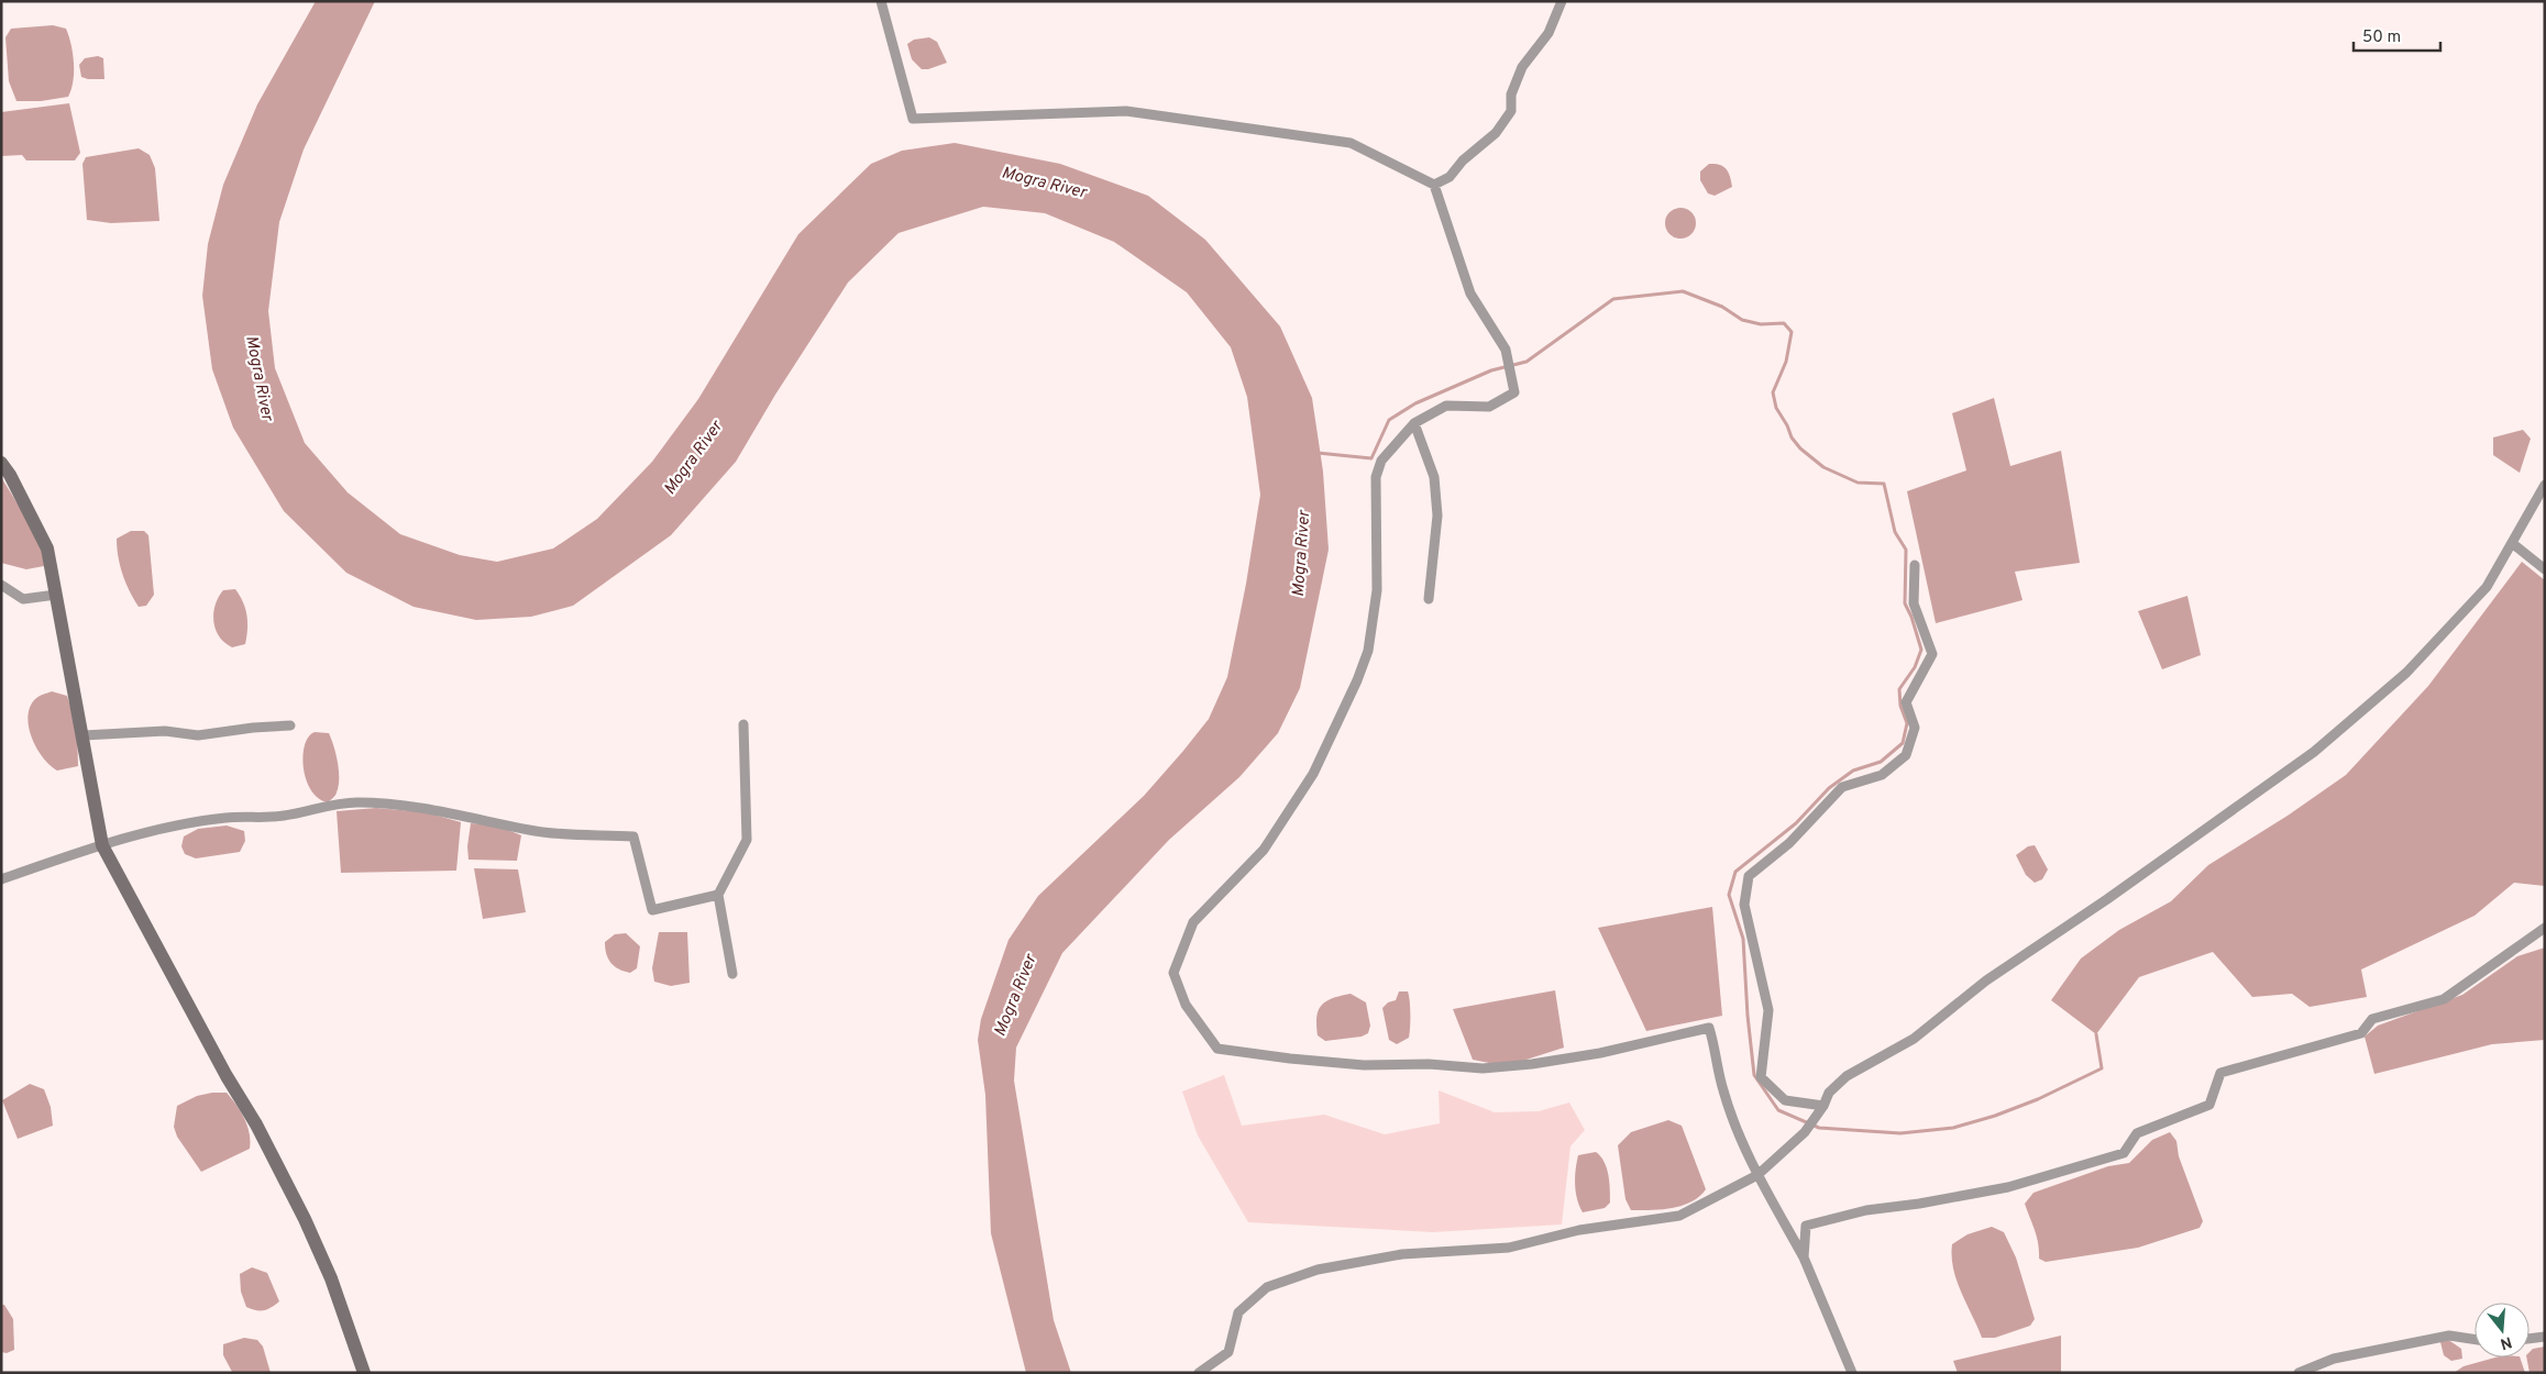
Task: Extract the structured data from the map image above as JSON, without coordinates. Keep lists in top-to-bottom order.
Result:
{
  "water": ["Mogra River"],
  "scale_bar": "50 m",
  "north": "bottom"
}
